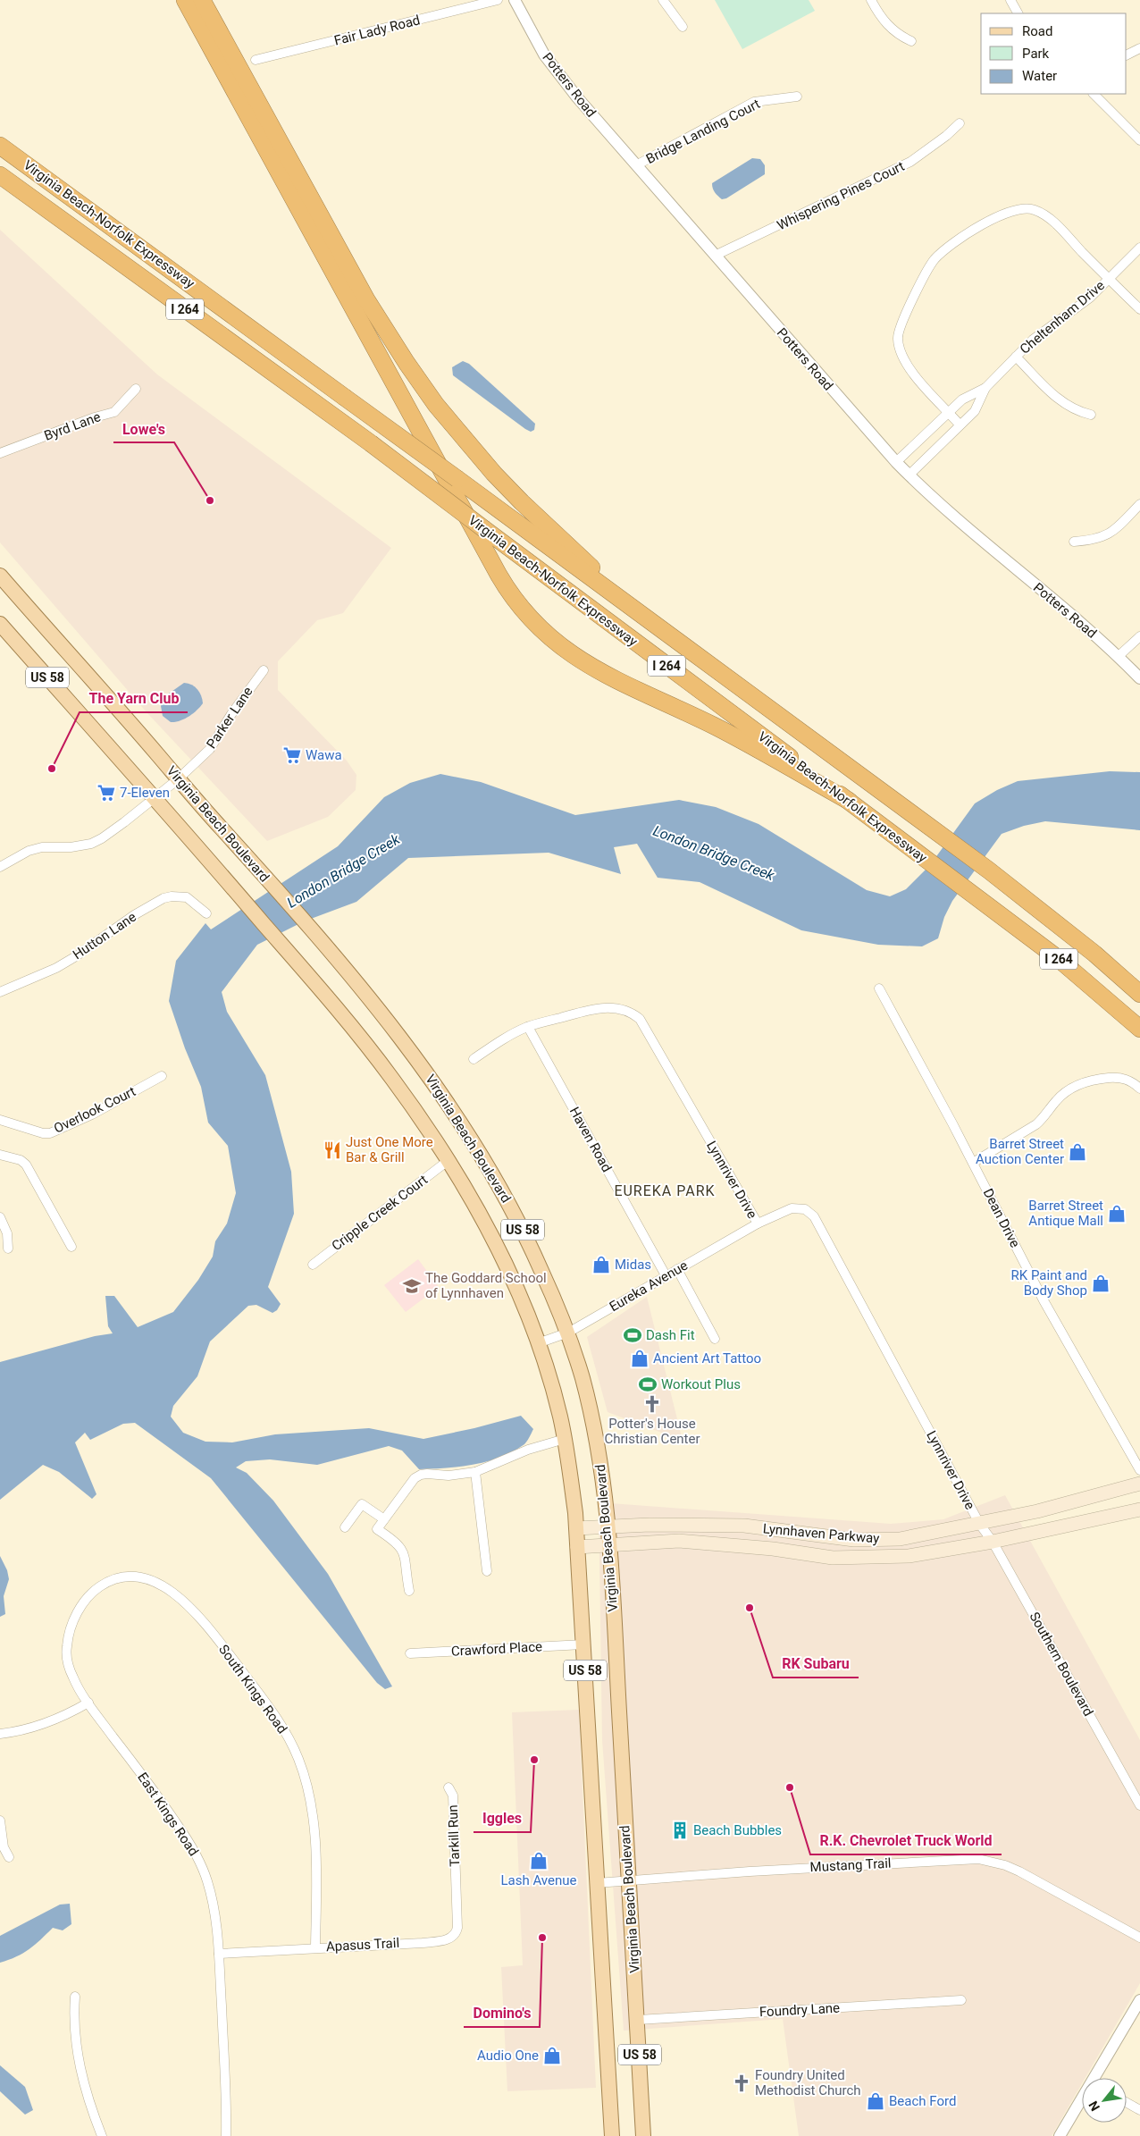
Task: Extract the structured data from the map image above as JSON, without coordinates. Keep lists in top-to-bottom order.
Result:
{
  "streets": {
    "highway": ["Virginia Beach-Norfolk Expressway", "I 264"],
    "main road": ["US 58", "Virginia Beach Boulevard", "Lynnhaven Parkway"],
    "street": [
      "Fair Lady Road",
      "Potters Road",
      "Bridge Landing Court",
      "Whispering Pines Court",
      "Cheltenham Drive",
      "Byrd Lane",
      "Parker Lane",
      "Hutton Lane",
      "Overlook Court",
      "Haven Road",
      "Lynnriver Drive",
      "Cripple Creek Court",
      "Dean Drive",
      "Eureka Avenue",
      "Crawford Place",
      "Southern Boulevard",
      "South Kings Road",
      "East Kings Road",
      "Tarkill Run",
      "Mustang Trail",
      "Apasus Trail",
      "Foundry Lane"
    ]
  },
  "crossings": [
    ["Potters Road", "Bridge Landing Court"],
    ["Potters Road", "Whispering Pines Court"],
    ["Potters Road", "Cheltenham Drive"],
    ["US 58", "Parker Lane"],
    ["US 58", "Cripple Creek Court"],
    ["US 58", "Eureka Avenue"],
    ["US 58", "Lynnhaven Parkway"],
    ["US 58", "Crawford Place"],
    ["US 58", "Mustang Trail"],
    ["Parker Lane", "Virginia Beach Boulevard"],
    ["Virginia Beach Boulevard", "Eureka Avenue"],
    ["Virginia Beach Boulevard", "Lynnhaven Parkway"],
    ["Virginia Beach Boulevard", "Mustang Trail"],
    ["Virginia Beach Boulevard", "Foundry Lane"],
    ["Haven Road", "Lynnriver Drive"],
    ["Haven Road", "Eureka Avenue"],
    ["Lynnriver Drive", "Eureka Avenue"],
    ["Lynnriver Drive", "Lynnhaven Parkway"],
    ["Lynnriver Drive", "Southern Boulevard"],
    ["Lynnhaven Parkway", "Southern Boulevard"],
    ["South Kings Road", "East Kings Road"],
    ["South Kings Road", "Apasus Trail"],
    ["East Kings Road", "Apasus Trail"],
    ["Tarkill Run", "Apasus Trail"]
  ],
  "districts": ["EUREKA PARK"],
  "water": ["London Bridge Creek"],
  "places": {
    "other": [
      "Lowe's",
      "The Yarn Club",
      "RK Subaru",
      "Iggles",
      "R.K. Chevrolet Truck World",
      "Domino's"
    ],
    "supermarket": ["Wawa", "7-Eleven"],
    "restaurant": ["Just One More Bar & Grill"],
    "shop": [
      "Barret Street Auction Center",
      "Barret Street Antique Mall",
      "Midas",
      "RK Paint and Body Shop",
      "Ancient Art Tattoo",
      "Lash Avenue",
      "Audio One",
      "Beach Ford"
    ],
    "school or university": ["The Goddard School of Lynnhaven"],
    "sports": ["Dash Fit", "Workout Plus"],
    "church": ["Potter's House Christian Center", "Foundry United Methodist Church"],
    "building": ["Beach Bubbles"]
  },
  "legend": ["Road", "Park", "Water"],
  "north": "bottom left"
}
